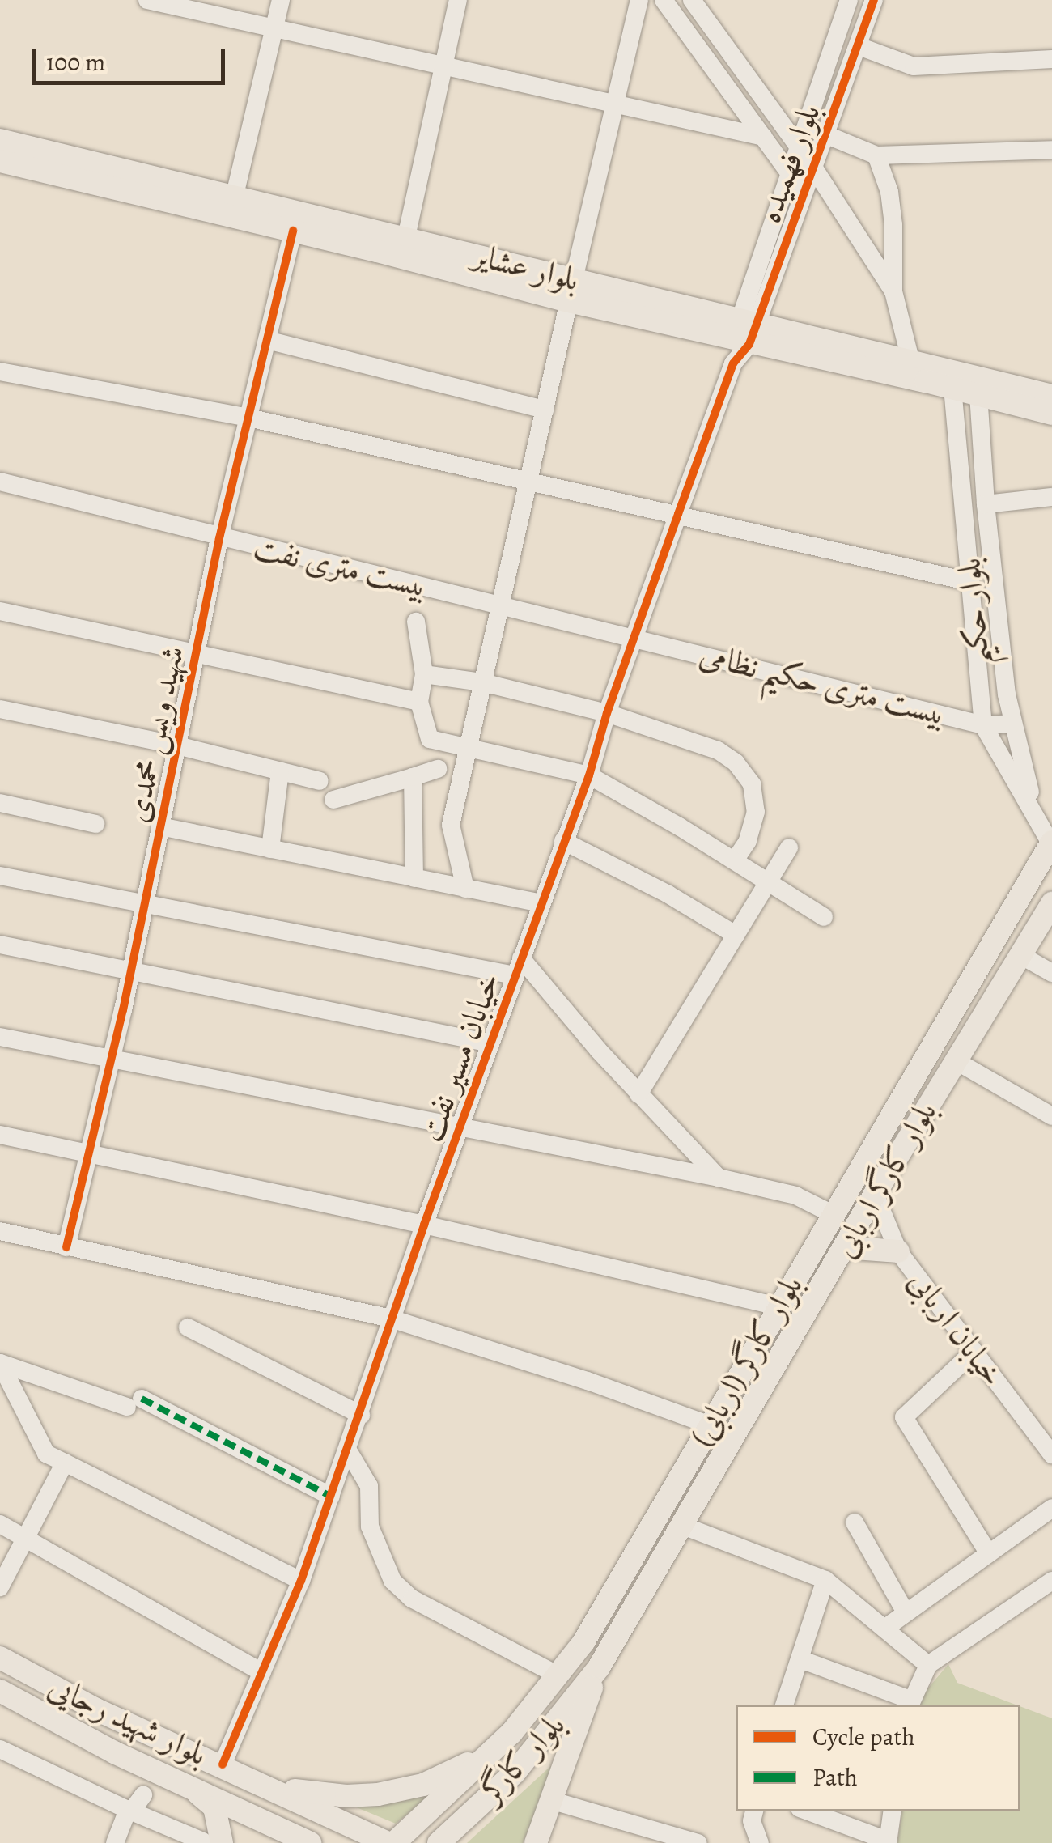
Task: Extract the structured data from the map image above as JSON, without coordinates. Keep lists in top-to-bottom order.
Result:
{
  "streets": {
    "main road": [
      "بلوار عشایر",
      "بلوار کارگر اربابی",
      "بلوار کارگر (اربابی)",
      "بلوار شهید رجایی",
      "بلوار کارگر"
    ],
    "street": [
      "بلوار فهمیده",
      "بیست متری نفت",
      "بلوار حکیم",
      "بیست متری حکیم نظامی",
      "شهید ویس محمدی",
      "خیابان مسیر نفت",
      "خیابان اربابی"
    ]
  },
  "crossings": [
    ["بلوار فهمیده", "بلوار عشایر"],
    ["بلوار فهمیده", "خیابان مسیر نفت"],
    ["بلوار عشایر", "بلوار حکیم"],
    ["بلوار عشایر", "شهید ویس محمدی"],
    ["بلوار عشایر", "خیابان مسیر نفت"],
    ["بیست متری نفت", "بیست متری حکیم نظامی"],
    ["بیست متری نفت", "شهید ویس محمدی"],
    ["بیست متری نفت", "خیابان مسیر نفت"],
    ["بلوار حکیم", "بیست متری حکیم نظامی"],
    ["بلوار حکیم", "بلوار کارگر (اربابی)"],
    ["بیست متری حکیم نظامی", "خیابان مسیر نفت"],
    ["خیابان مسیر نفت", "بلوار شهید رجایی"],
    ["بلوار کارگر اربابی", "خیابان اربابی"],
    ["بلوار کارگر اربابی", "بلوار کارگر"]
  ],
  "legend": ["Cycle path", "Path"],
  "scale_bar": "100 m"
}
